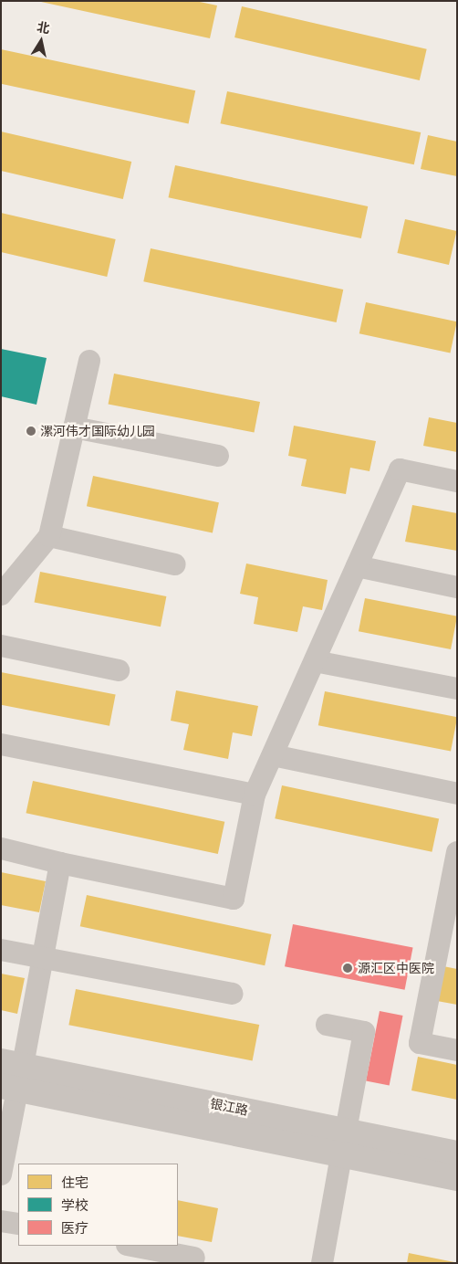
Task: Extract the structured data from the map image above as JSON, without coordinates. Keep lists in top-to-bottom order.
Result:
{
  "streets": {
    "street": ["银江路"]
  },
  "places": ["漯河伟才国际幼儿园", "源汇区中医院"],
  "legend": ["住宅", "学校", "医疗"],
  "north": "top"
}
